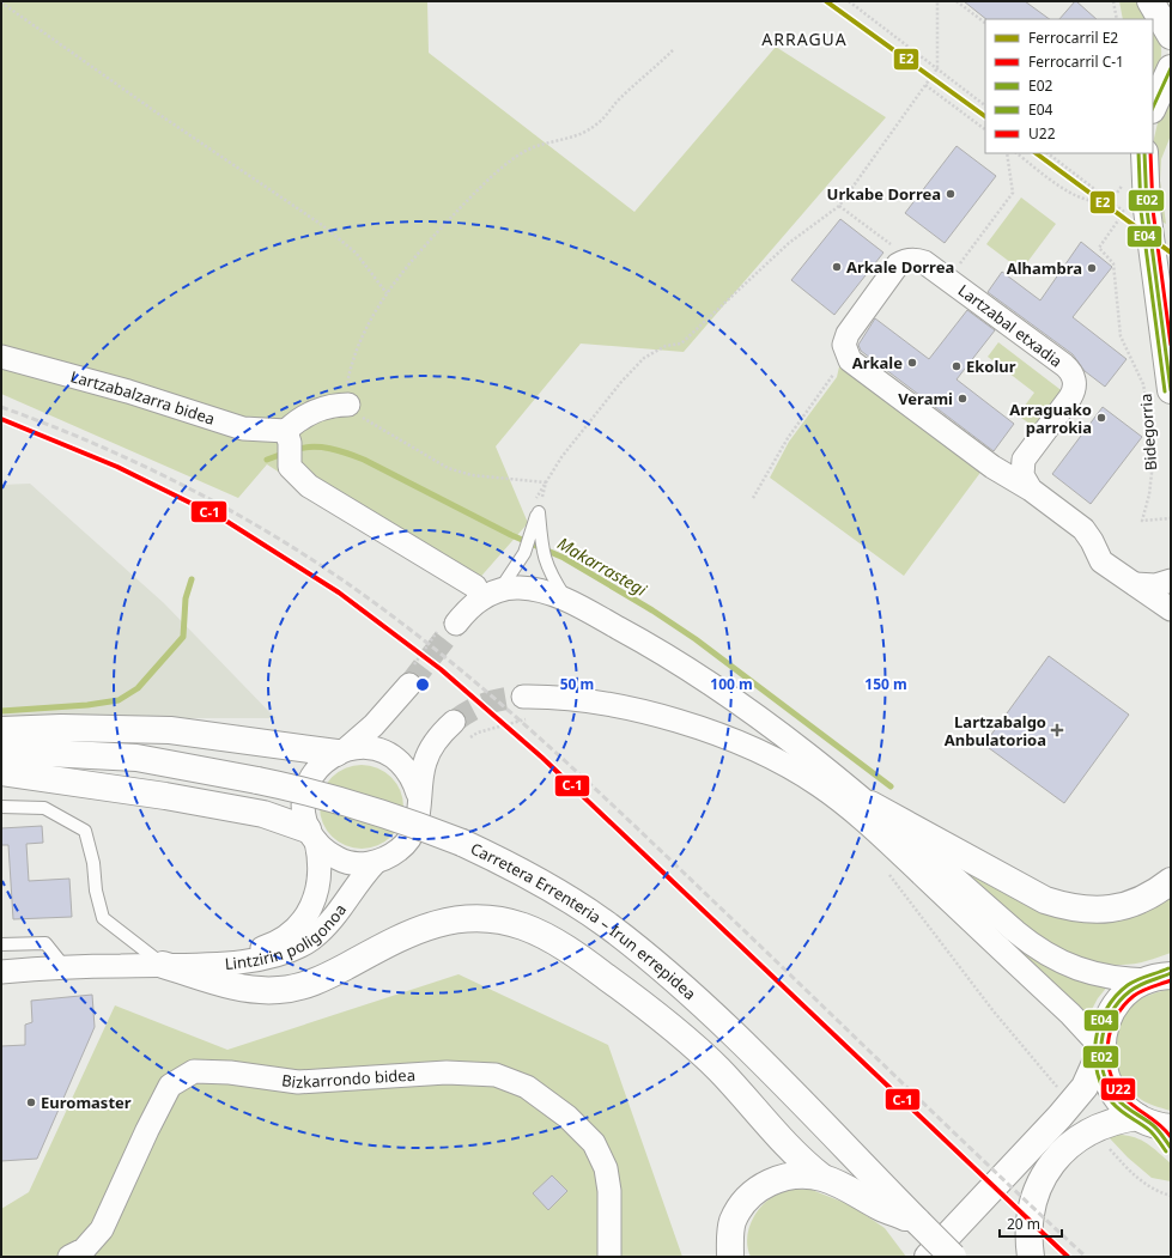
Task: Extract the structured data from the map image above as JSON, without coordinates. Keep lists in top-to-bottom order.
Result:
{
  "streets": {
    "main road": ["Carretera Errenteria – Irun errepidea"],
    "street": [
      "Lartzabal etxadia",
      "Lartzabalzarra bidea",
      "Lintzirin poligonoa",
      "Bizkarrondo bidea"
    ],
    "path": ["Bidegorria"]
  },
  "districts": ["ARRAGUA"],
  "water": ["Makarrastegi"],
  "places": {
    "other": [
      "Urkabe Dorrea",
      "Arkale Dorrea",
      "Alhambra",
      "Arkale",
      "Ekolur",
      "Verami",
      "Arraguako parrokia",
      "Euromaster"
    ],
    "health": ["Lartzabalgo Anbulatorioa"]
  },
  "lines": [
    "rail line E2",
    "transit line E02",
    "transit line E04",
    "transit line U22",
    "rail line C-1"
  ],
  "legend": [
    "Ferrocarril E2",
    "Ferrocarril C-1",
    "E02",
    "E04",
    "U22"
  ],
  "scale_bar": "20 m",
  "rings": ["50 m", "100 m", "150 m"]
}
